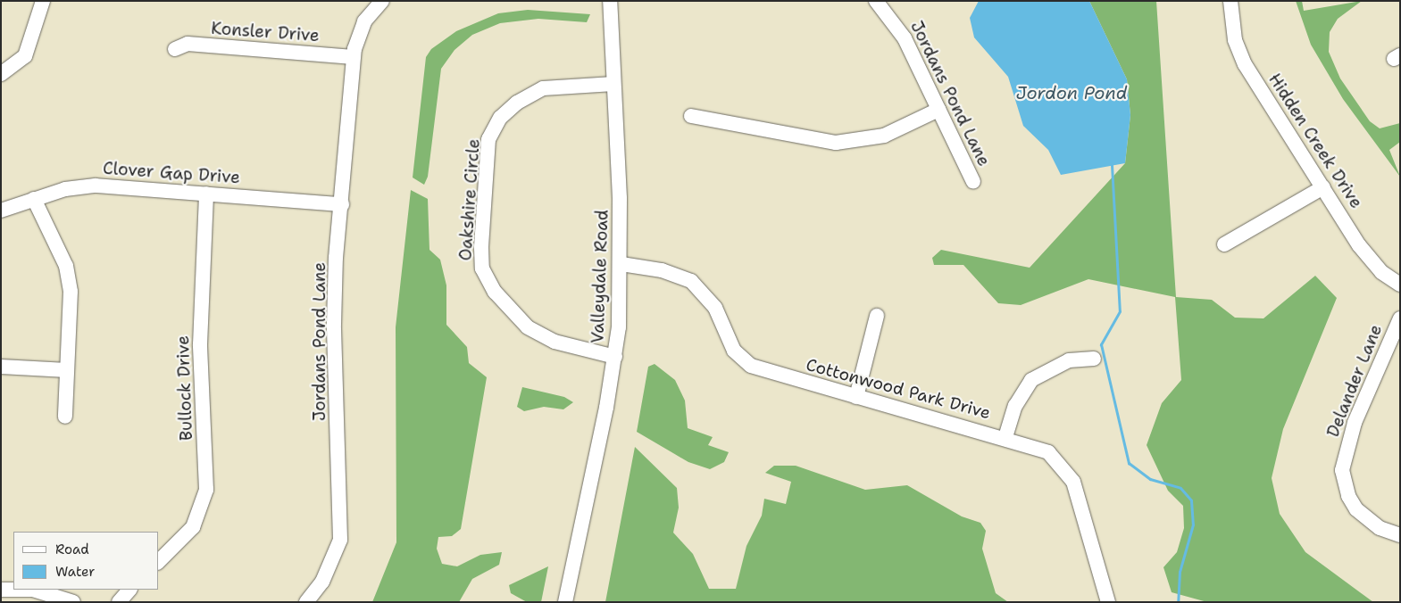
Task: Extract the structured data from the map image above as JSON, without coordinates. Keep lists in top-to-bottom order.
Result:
{
  "streets": {
    "street": [
      "Konsler Drive",
      "Jordans Pond Lane",
      "Hidden Creek Drive",
      "Clover Gap Drive",
      "Oakshire Circle",
      "Valleydale Road",
      "Delander Lane",
      "Bullock Drive",
      "Cottonwood Park Drive"
    ]
  },
  "crossings": [
    ["Konsler Drive", "Jordans Pond Lane"],
    ["Jordans Pond Lane", "Clover Gap Drive"],
    ["Clover Gap Drive", "Bullock Drive"],
    ["Oakshire Circle", "Valleydale Road"],
    ["Valleydale Road", "Cottonwood Park Drive"]
  ],
  "water": ["Jordon Pond"],
  "legend": ["Road", "Water"]
}
